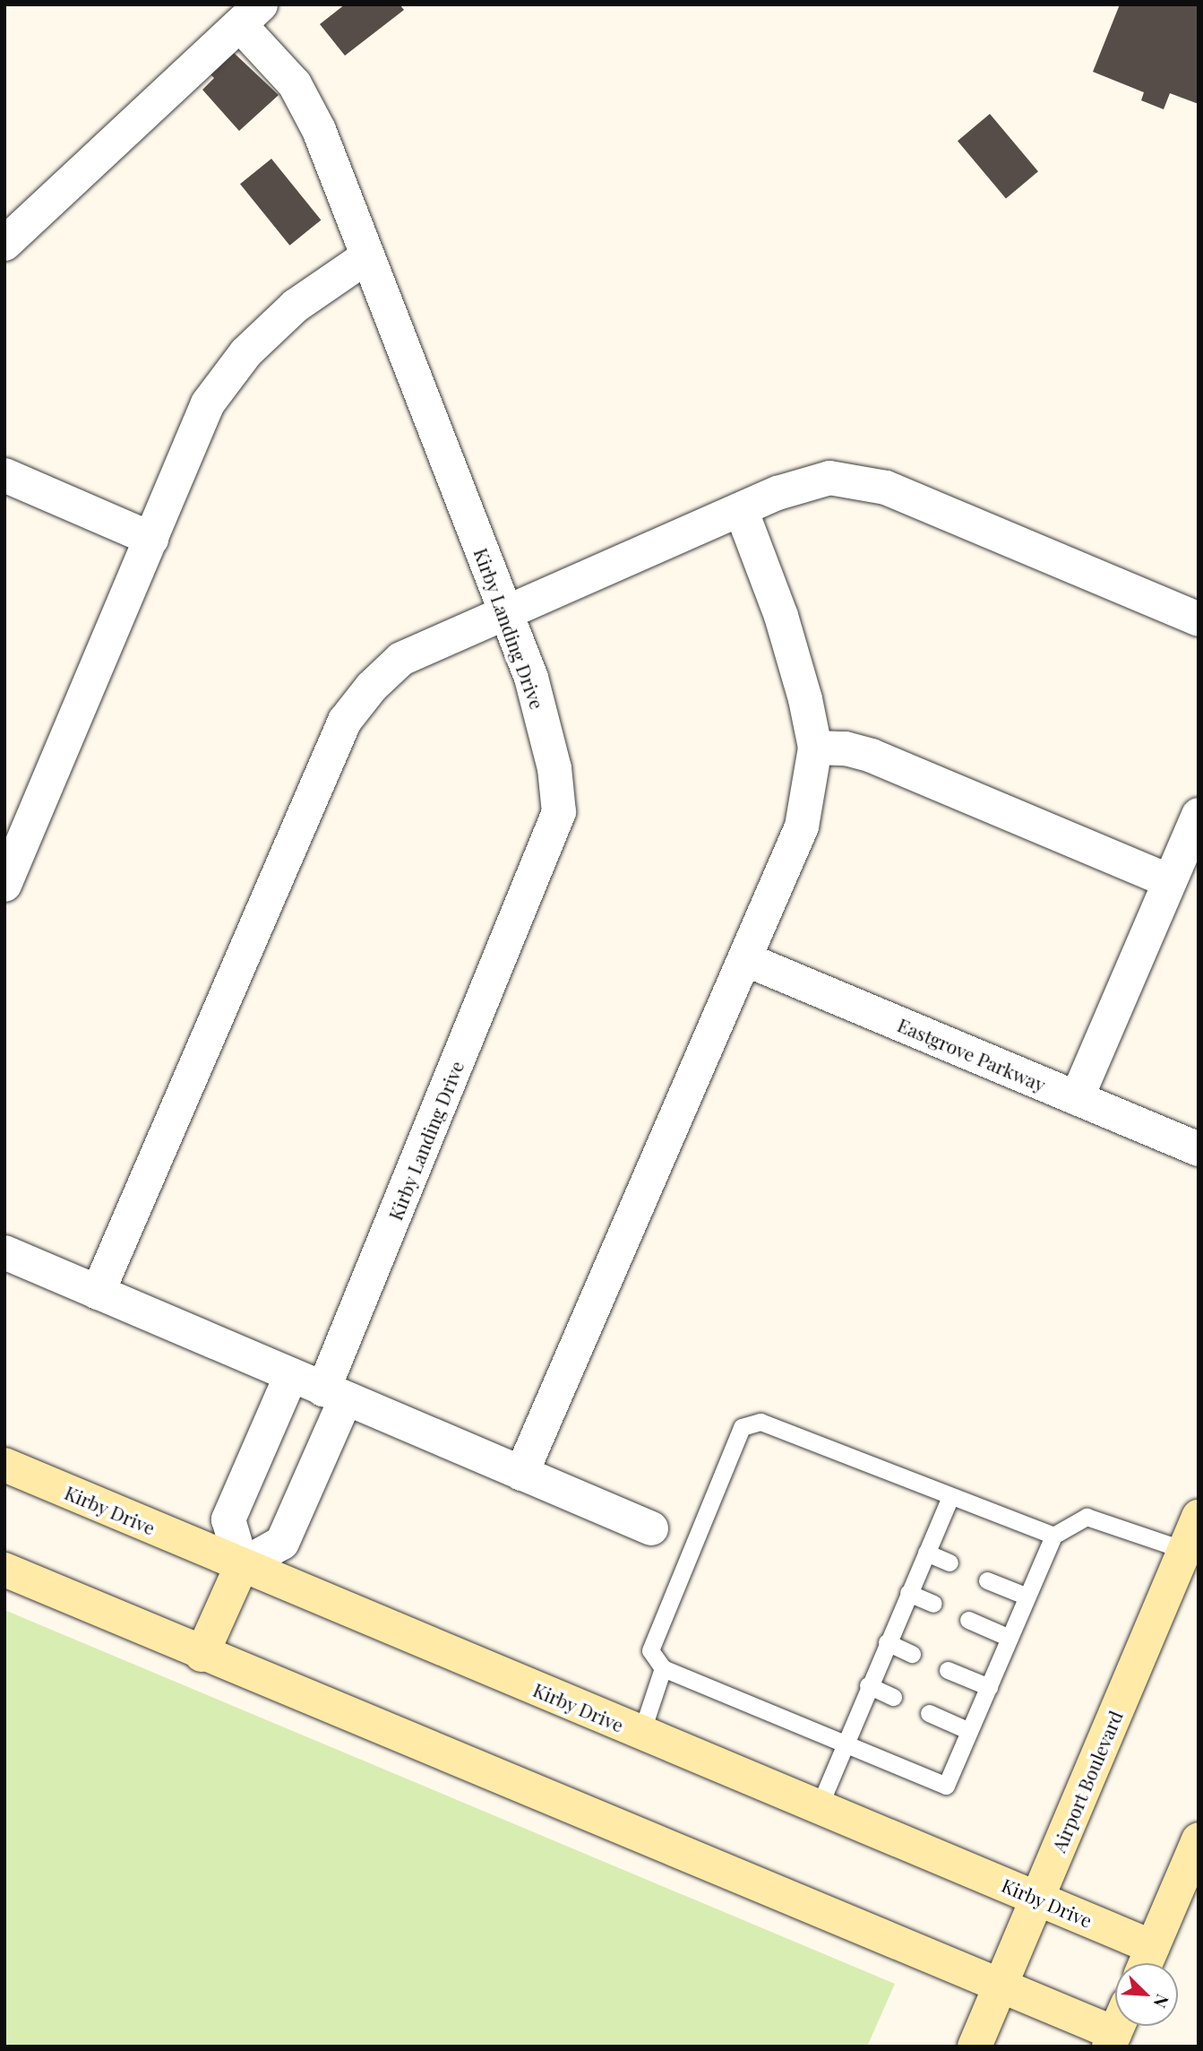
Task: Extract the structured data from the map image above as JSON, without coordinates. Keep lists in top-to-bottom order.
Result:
{
  "streets": {
    "street": [
      "Kirby Landing Drive",
      "Eastgrove Parkway",
      "Kirby Drive",
      "Airport Boulevard"
    ]
  },
  "crossings": [
    ["Kirby Landing Drive", "Kirby Drive"],
    ["Kirby Drive", "Airport Boulevard"]
  ],
  "north": "bottom right"
}
